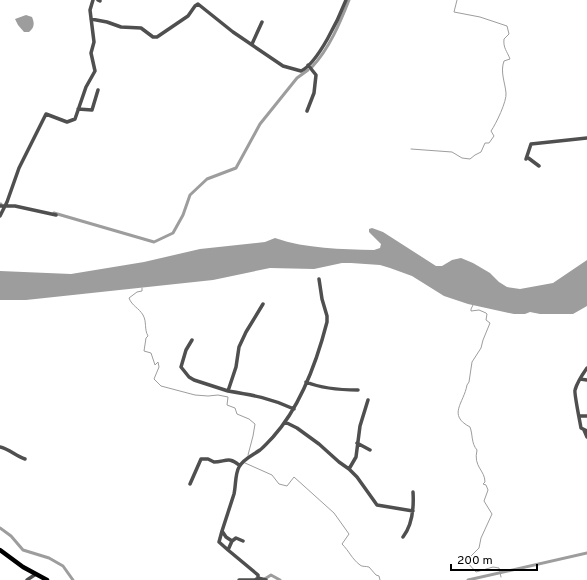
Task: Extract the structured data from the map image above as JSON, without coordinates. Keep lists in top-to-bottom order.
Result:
{
  "scale_bar": "200 m"
}
